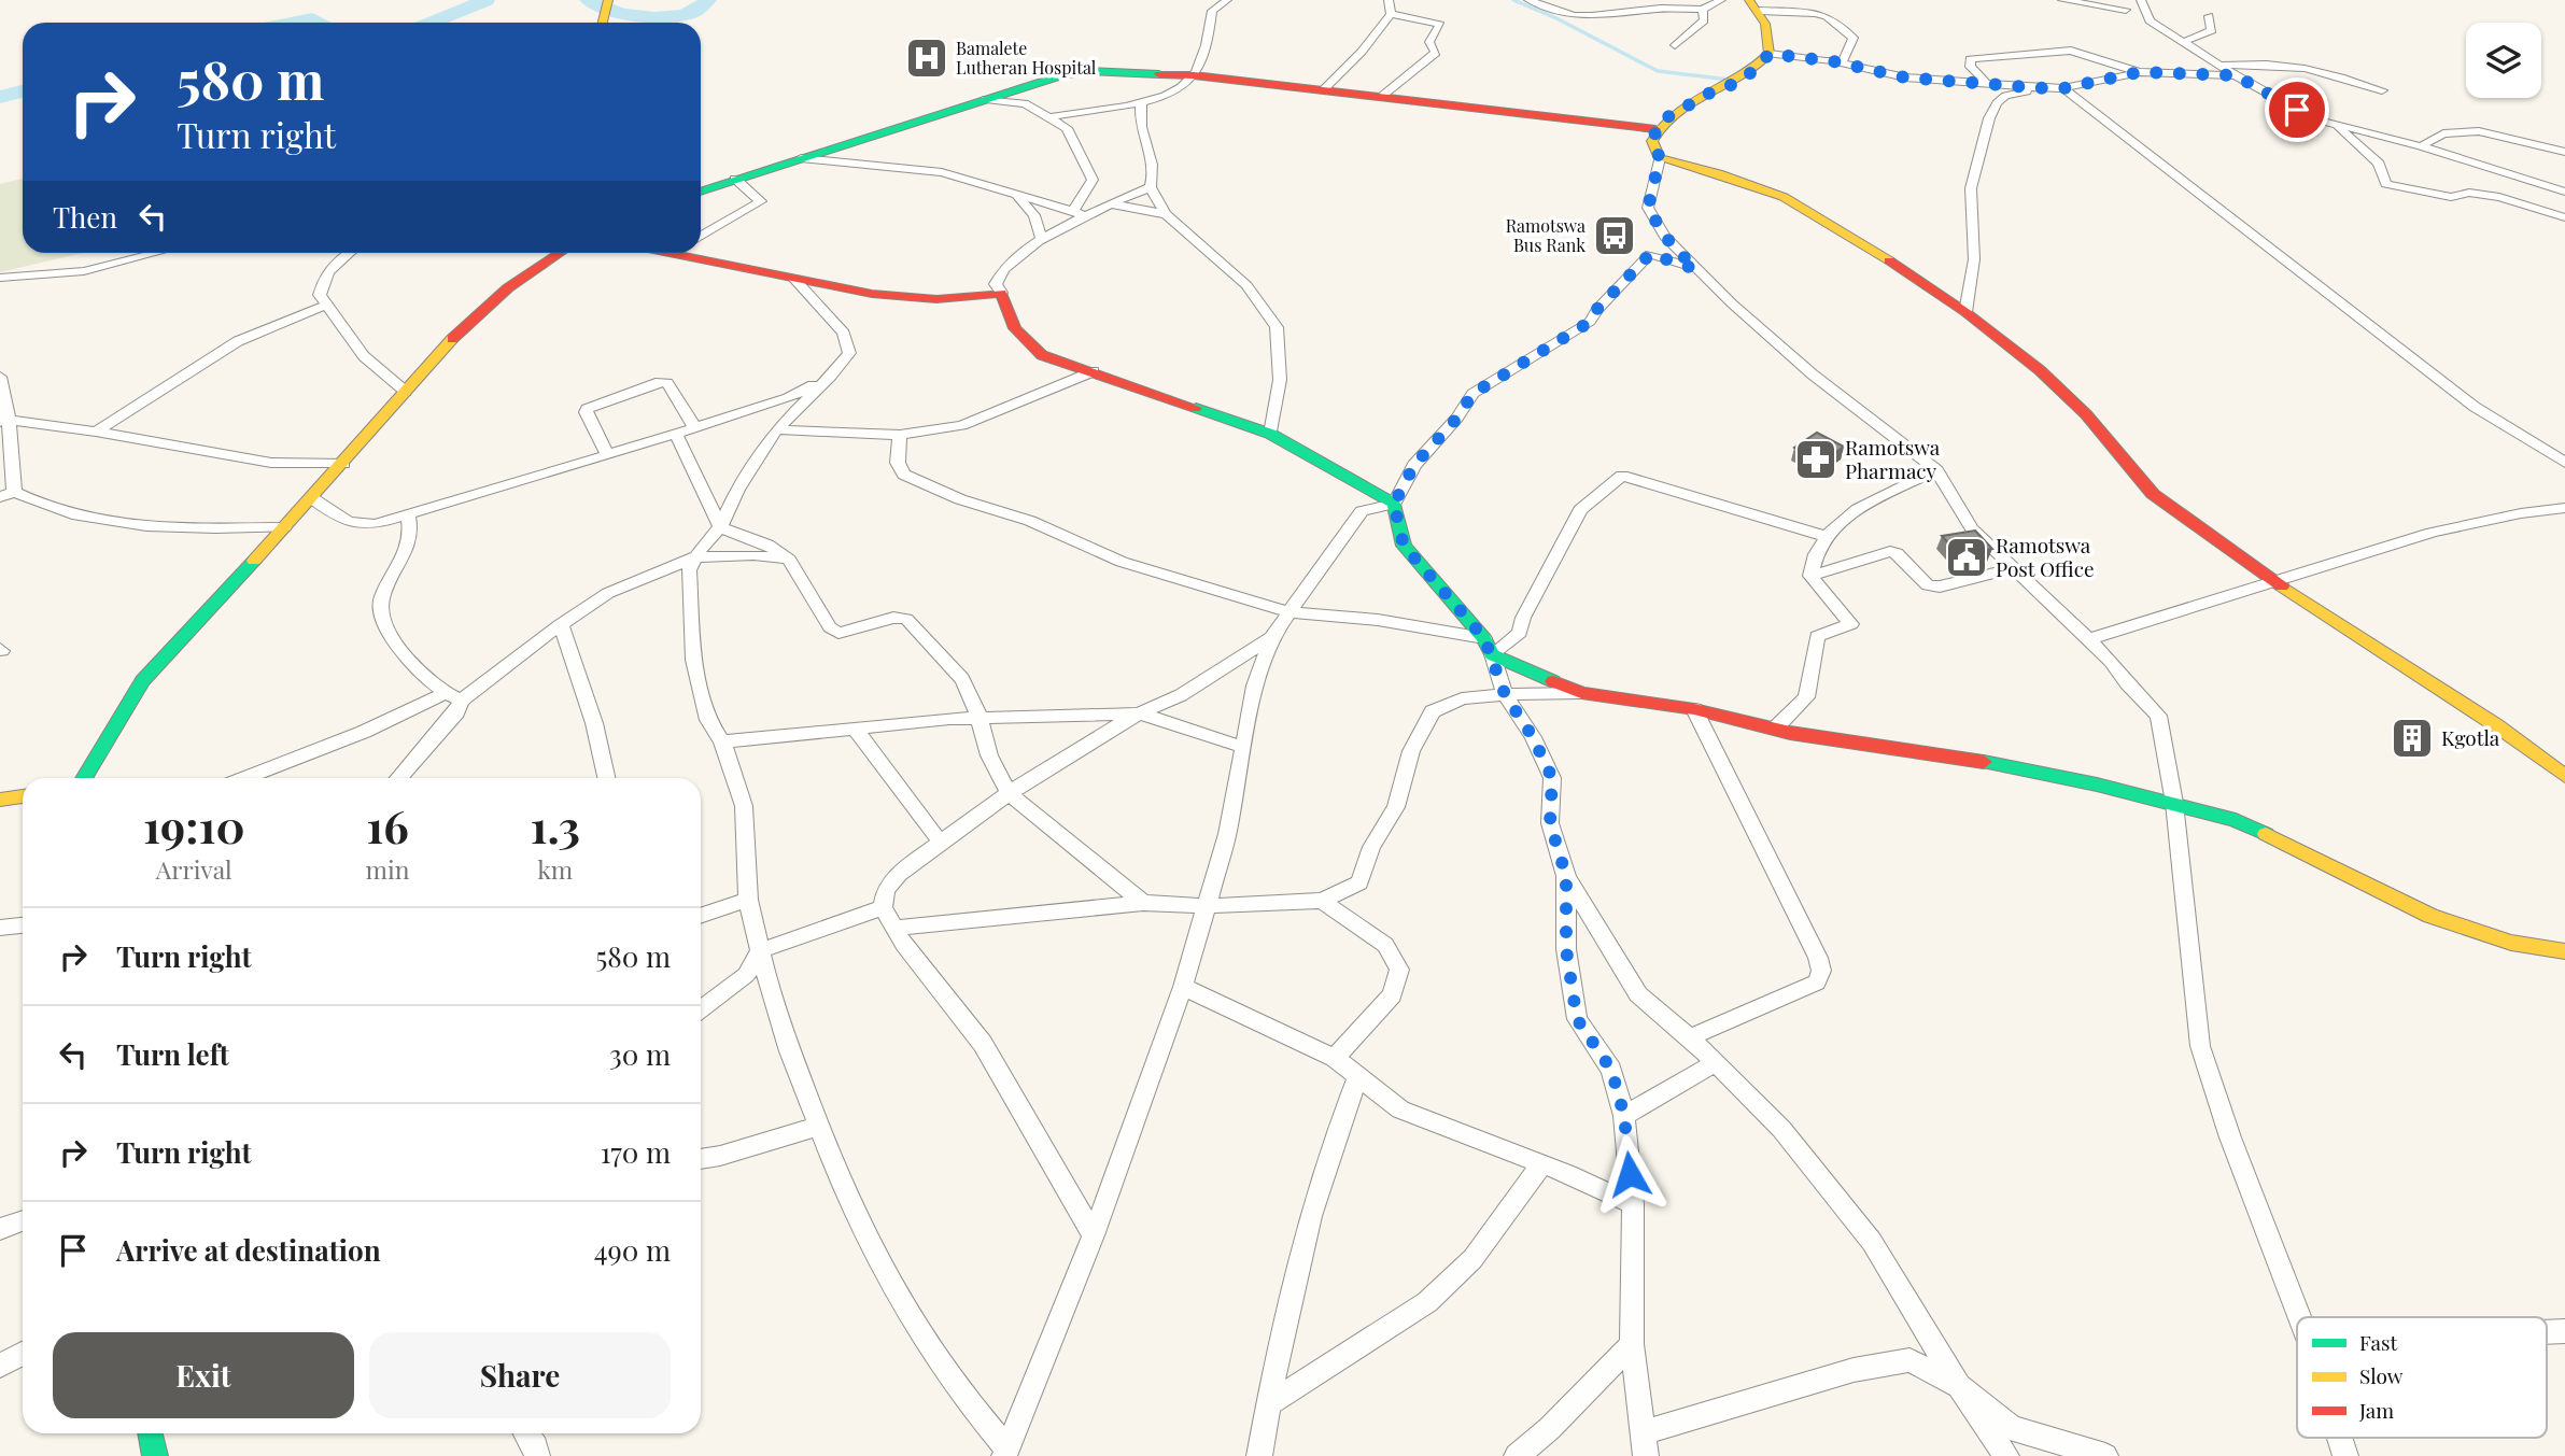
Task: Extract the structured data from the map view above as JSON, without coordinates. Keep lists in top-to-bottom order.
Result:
{
  "places": {
    "hospital": ["Bamalete Lutheran Hospital"],
    "bus stop": ["Ramotswa Bus Rank"],
    "pharmacy": ["Ramotswa Pharmacy"],
    "public building": ["Ramotswa Post Office"],
    "building": ["Kgotla"]
  },
  "legend": ["Fast", "Slow", "Jam"],
  "page": {
    "turn": ["580 m", "Turn right"],
    "then": "Then",
    "eta": [
      "19:10",
      "Arrival",
      "16",
      "min",
      "1.3",
      "km"
    ],
    "list": [
      {
        "name": "Turn right",
        "value": "580 m"
      },
      {
        "name": "Turn left",
        "value": "30 m"
      },
      {
        "name": "Turn right",
        "value": "170 m"
      },
      {
        "name": "Arrive at destination",
        "value": "490 m"
      }
    ],
    "buttons": ["Exit", "Share"]
  }
}
